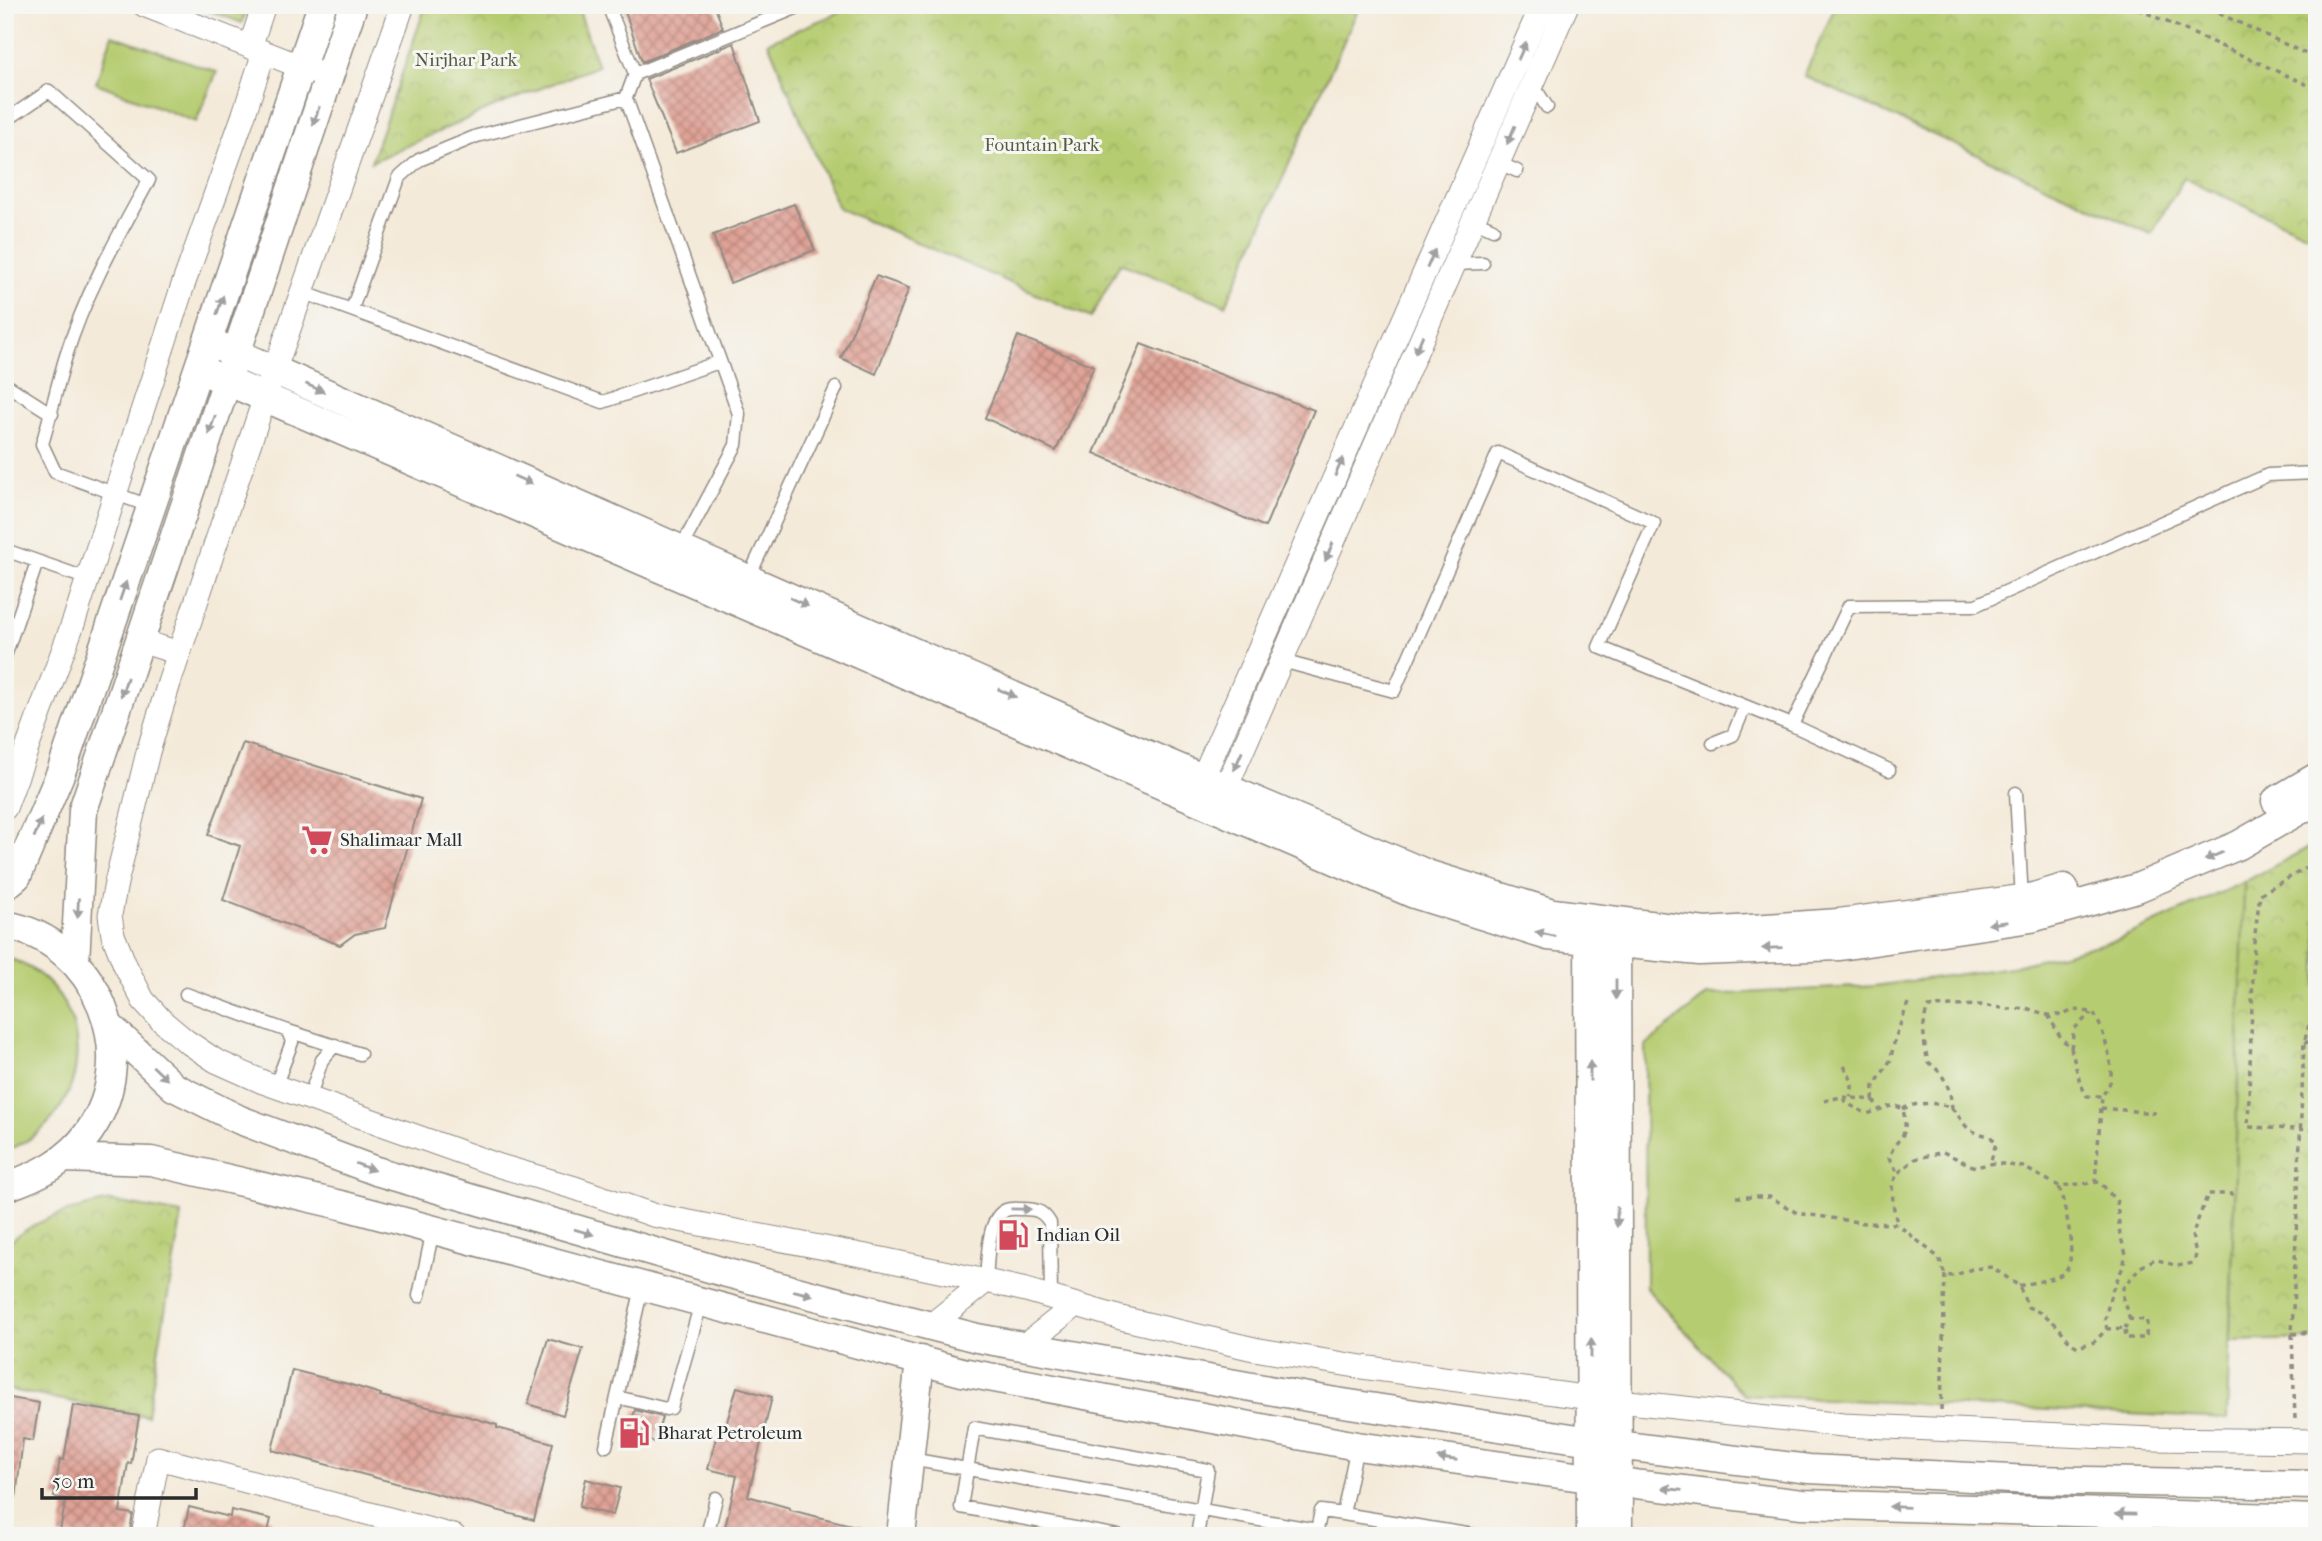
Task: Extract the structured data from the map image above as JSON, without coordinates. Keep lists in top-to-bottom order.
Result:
{
  "parks": ["Nirjhar Park", "Fountain Park"],
  "places": {
    "supermarket": ["Shalimaar Mall"],
    "fuel station": ["Indian Oil", "Bharat Petroleum"]
  },
  "scale_bar": "50 m"
}
